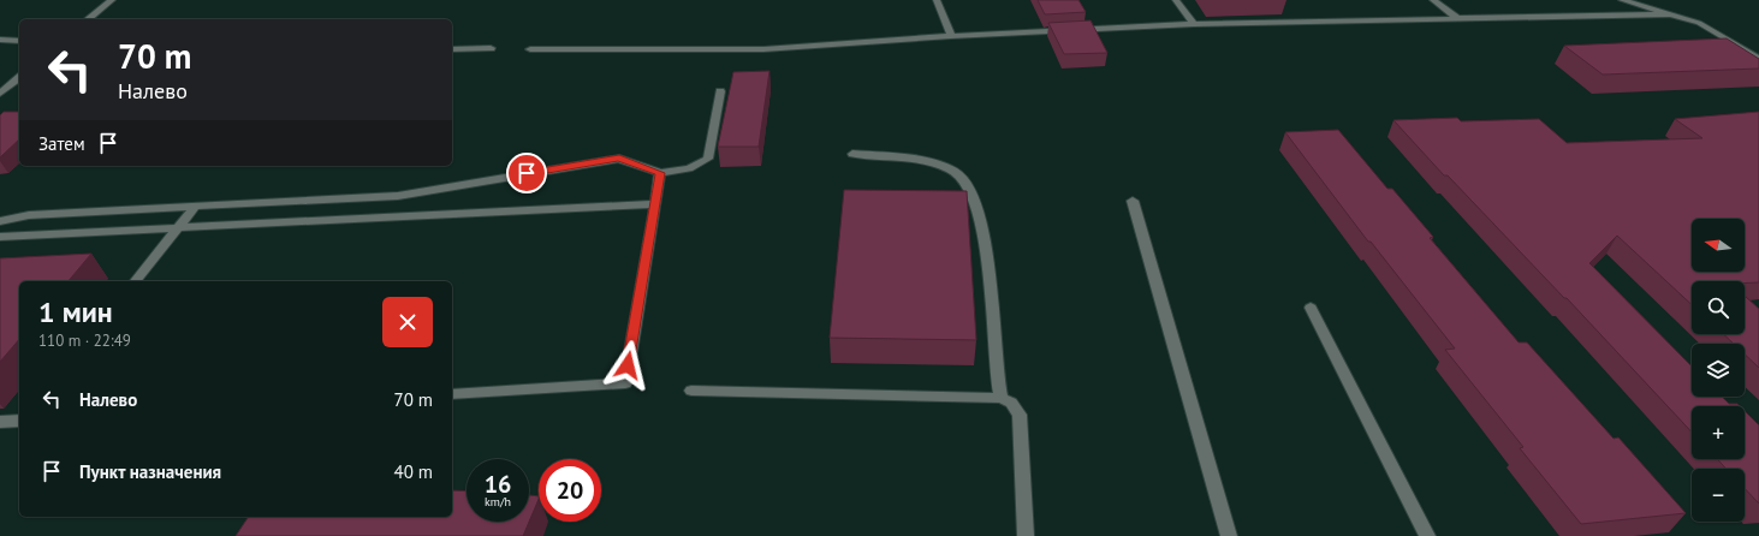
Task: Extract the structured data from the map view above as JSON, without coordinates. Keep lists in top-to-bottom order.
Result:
{
  "north": "left",
  "page": {
    "turn": ["70 m", "Налево"],
    "then": "Затем",
    "map_buttons": ["+", "−"],
    "heading": ["1 мин", "110 m · 22:49"],
    "list": [
      {
        "name": "Налево",
        "value": "70 m"
      },
      {
        "name": "Пункт назначения",
        "value": "40 m"
      }
    ],
    "speed": "16 km/h",
    "limit": "20"
  }
}
